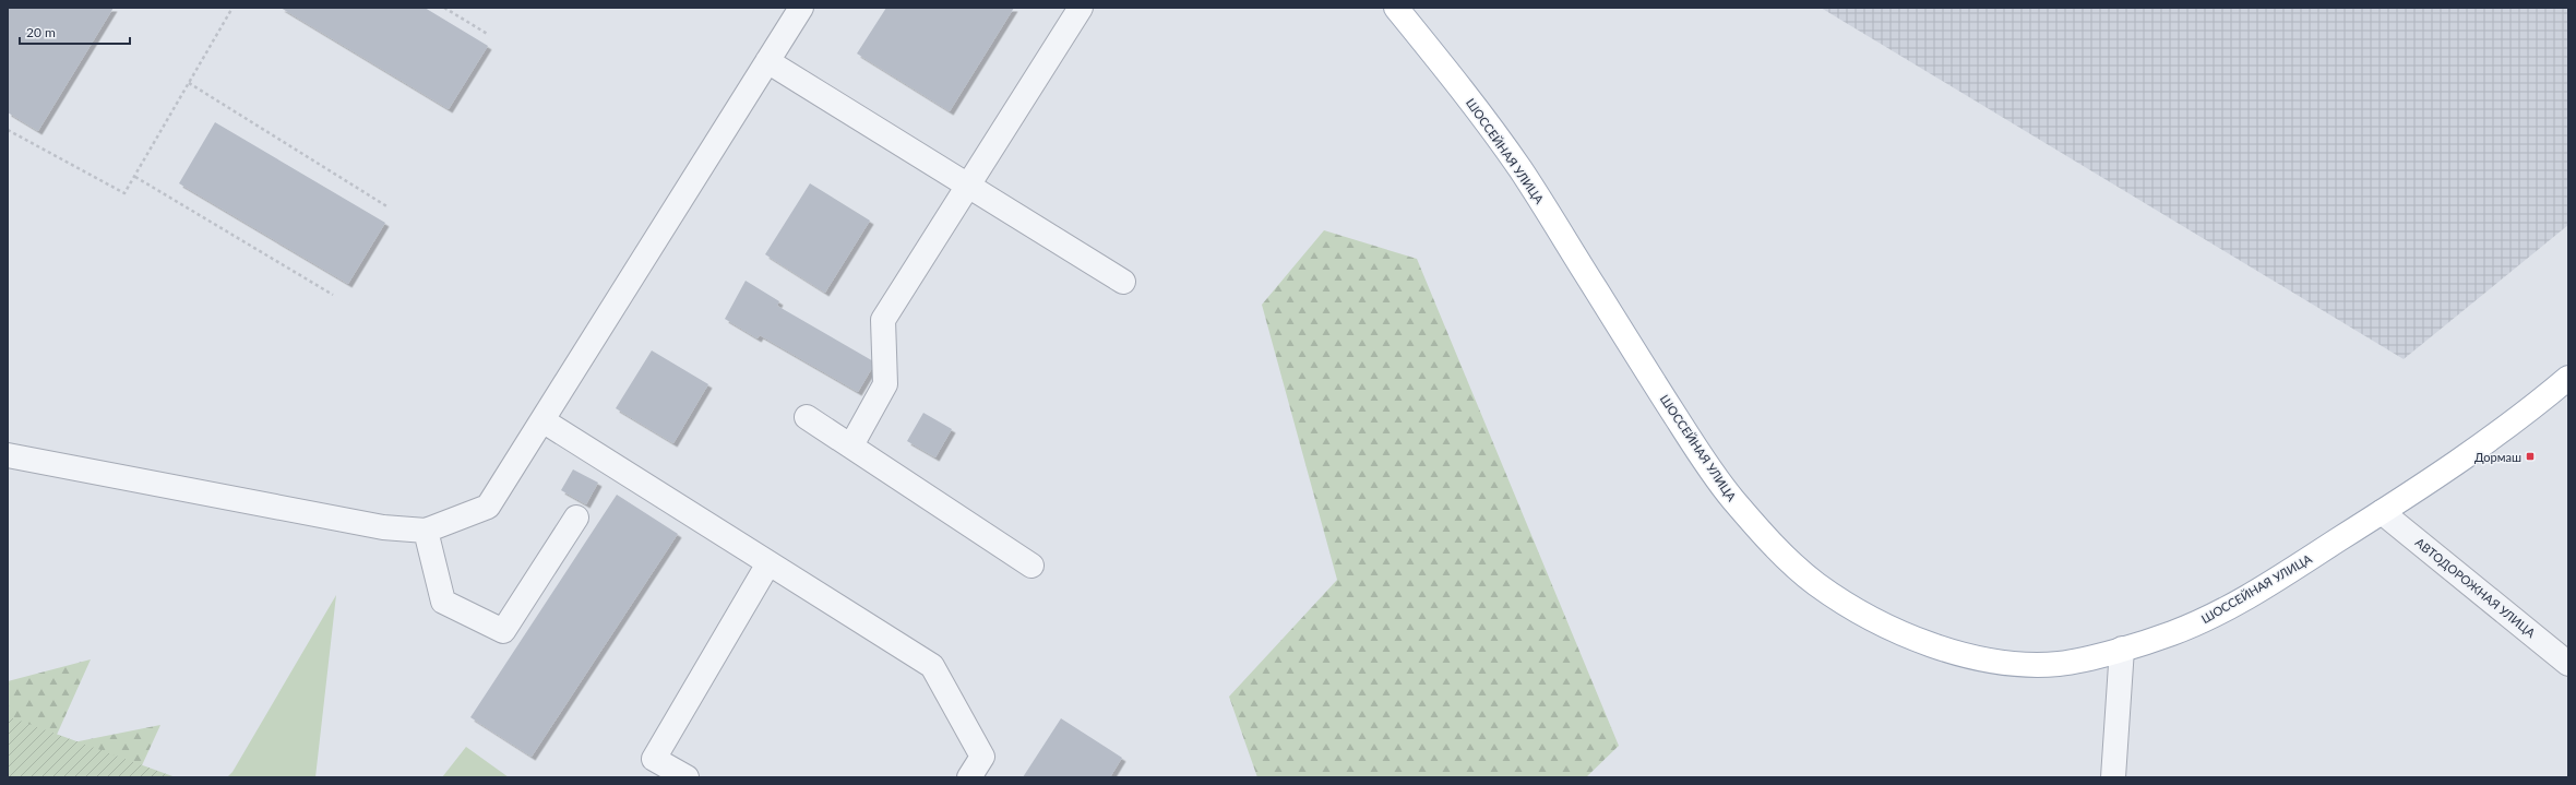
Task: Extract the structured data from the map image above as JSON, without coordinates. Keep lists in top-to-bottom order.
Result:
{
  "streets": {
    "main road": ["ШОССЕЙНАЯ УЛИЦА"],
    "street": ["АВТОДОРОЖНАЯ УЛИЦА"]
  },
  "crossings": [
    ["ШОССЕЙНАЯ УЛИЦА", "АВТОДОРОЖНАЯ УЛИЦА"]
  ],
  "places": {
    "transit": ["Дормаш"]
  },
  "scale_bar": "20 m"
}
